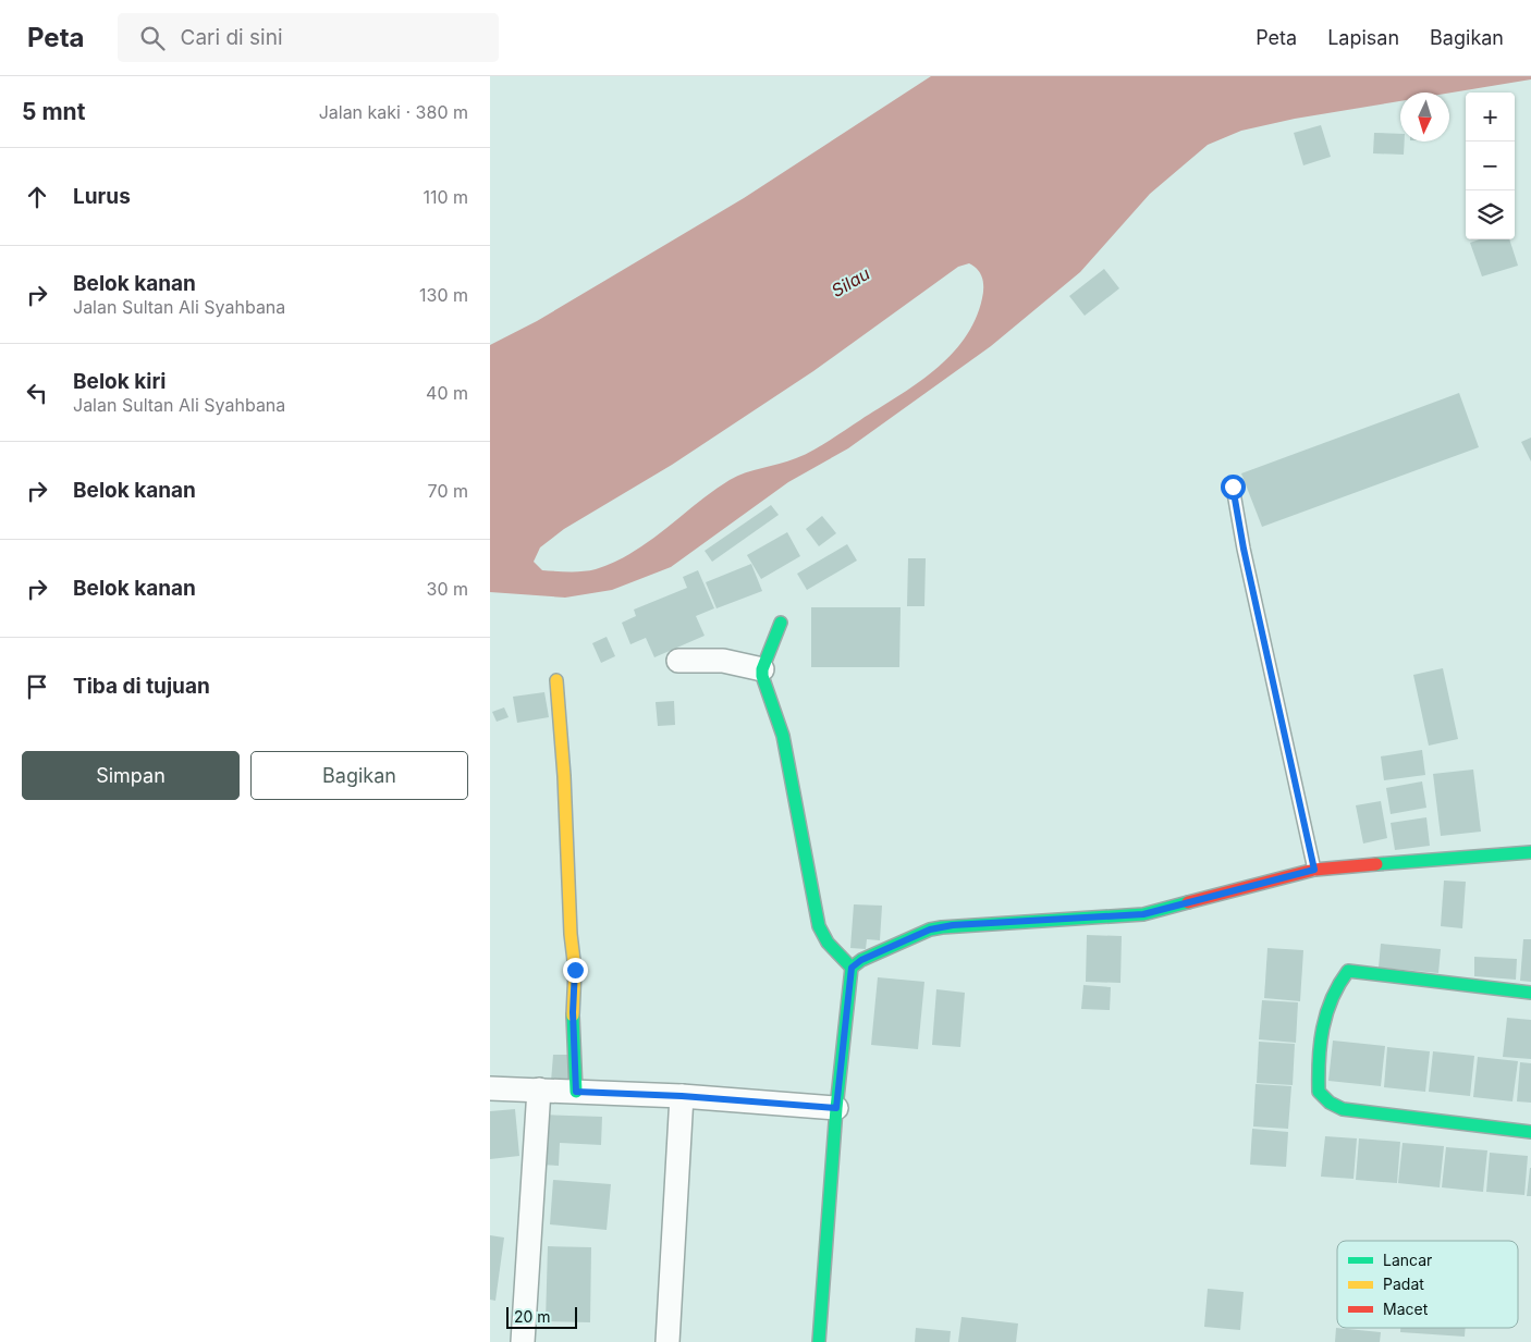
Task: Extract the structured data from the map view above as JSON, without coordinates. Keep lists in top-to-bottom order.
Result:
{
  "water": ["Silau"],
  "legend": ["Lancar", "Padat", "Macet"],
  "scale_bar": "20 m",
  "north": "bottom",
  "page": {
    "header": "Peta",
    "search": "Cari di sini",
    "nav": ["Peta", "Lapisan", "Bagikan"],
    "heading": ["5 mnt", "Jalan kaki · 380 m"],
    "map_buttons": ["+", "−"],
    "list": [
      ["Lurus", "110 m"],
      ["Belok kanan", "Jalan Sultan Ali Syahbana", "130 m"],
      ["Belok kiri", "Jalan Sultan Ali Syahbana", "40 m"],
      ["Belok kanan", "70 m"],
      ["Belok kanan", "30 m"],
      "Tiba di tujuan"
    ],
    "buttons": ["Simpan", "Bagikan"],
    "scale": "20 m"
  }
}
